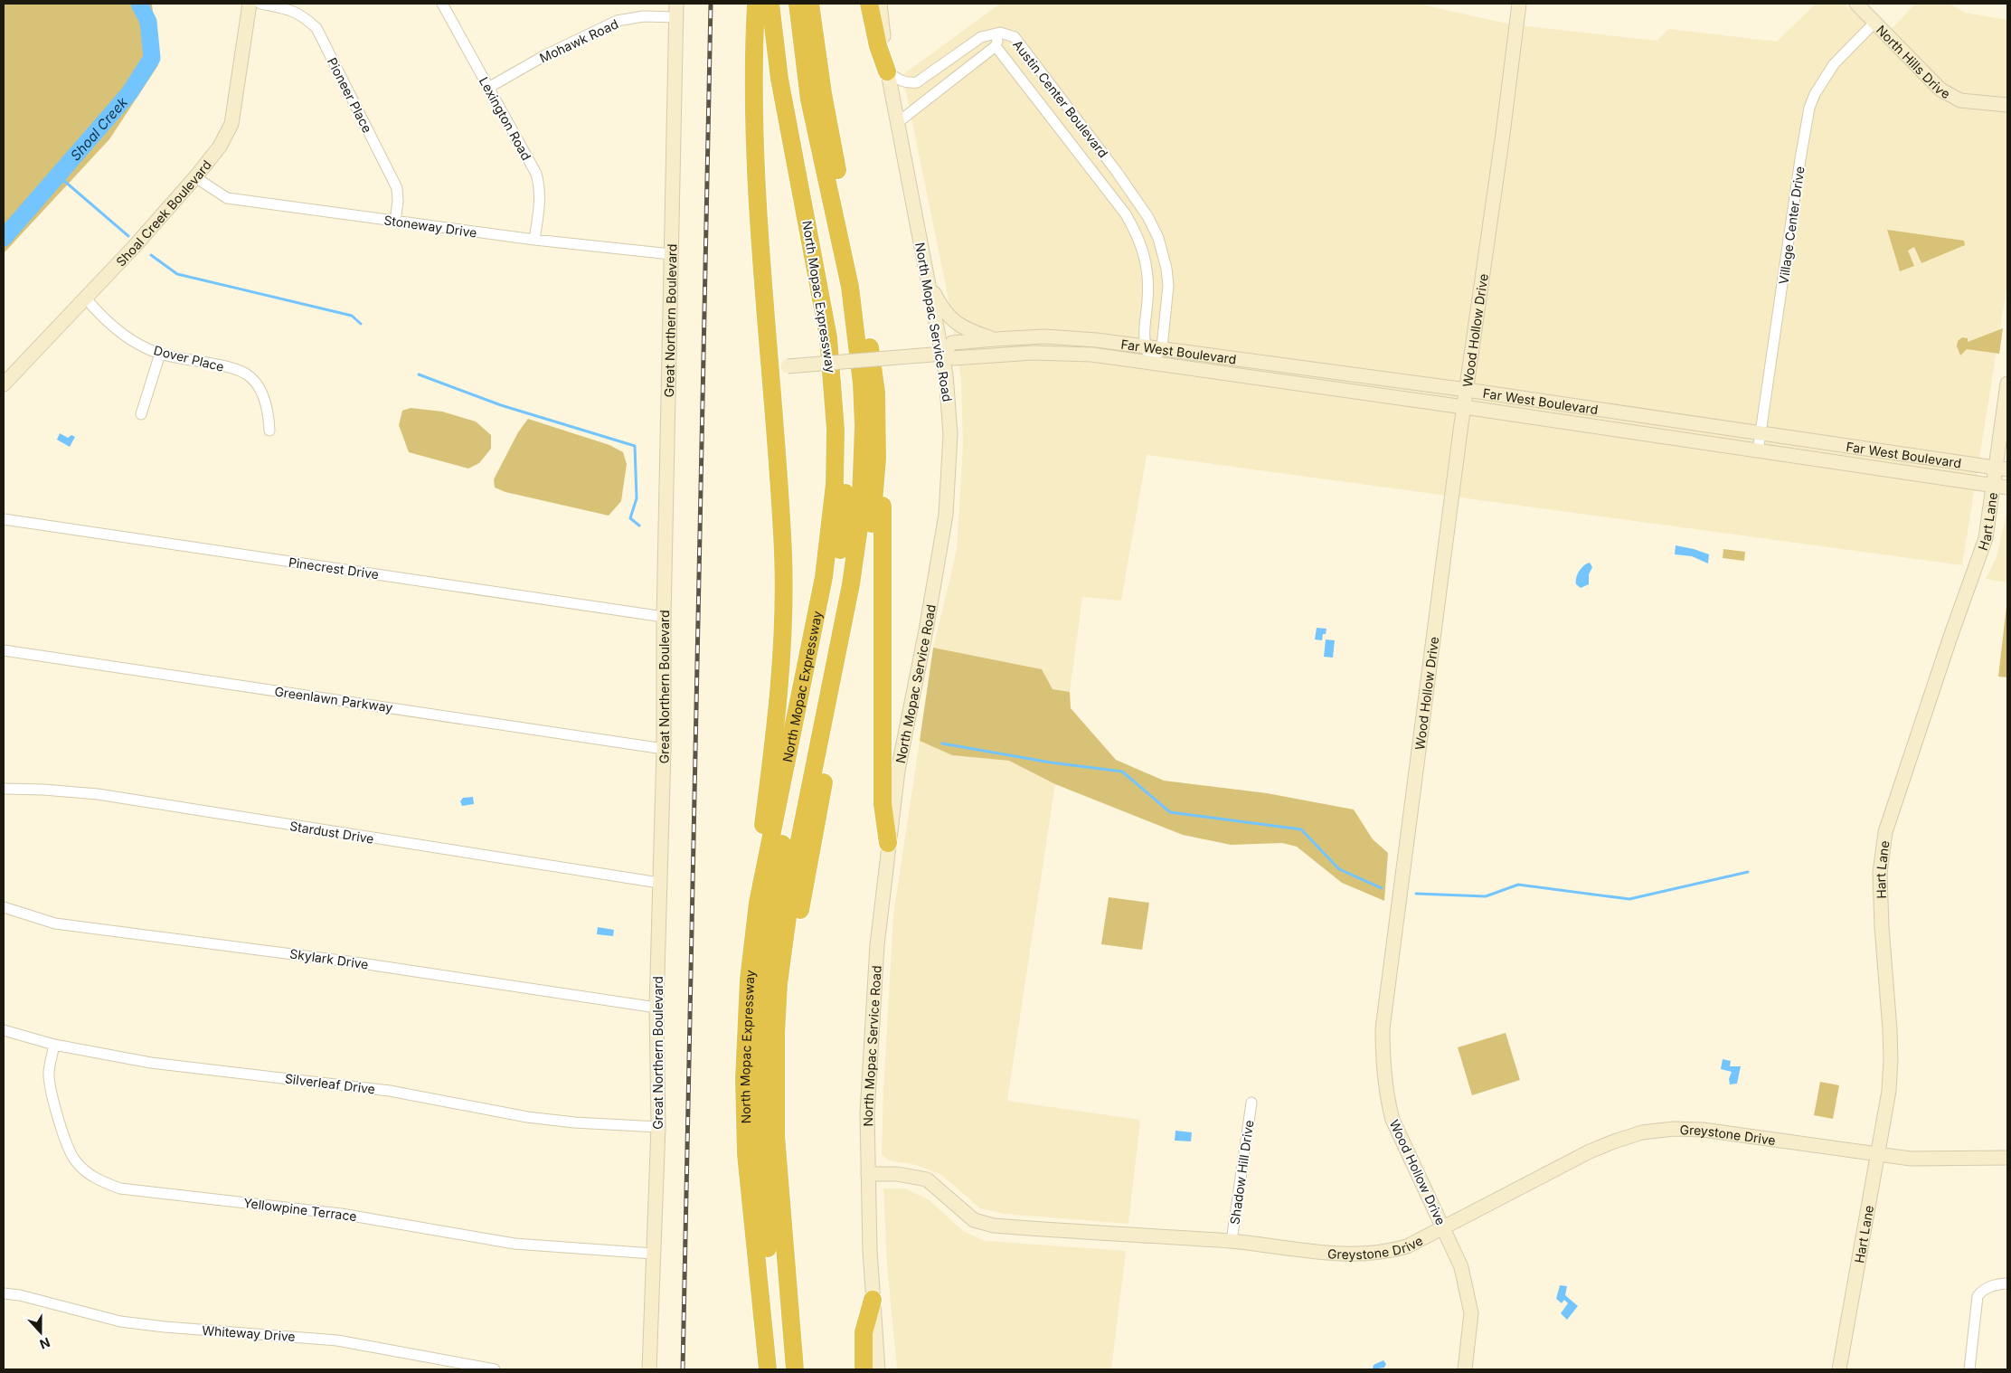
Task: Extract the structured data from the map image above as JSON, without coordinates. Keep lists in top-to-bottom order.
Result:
{
  "streets": {
    "highway": ["North Mopac Expressway"],
    "street": [
      "Mohawk Road",
      "North Hills Drive",
      "Pioneer Place",
      "Austin Center Boulevard",
      "Lexington Road",
      "Shoal Creek Boulevard",
      "Village Center Drive",
      "Stoneway Drive",
      "Great Northern Boulevard",
      "North Mopac Service Road",
      "Wood Hollow Drive",
      "Far West Boulevard",
      "Dover Place",
      "Hart Lane",
      "Pinecrest Drive",
      "Greenlawn Parkway",
      "Stardust Drive",
      "Skylark Drive",
      "Silverleaf Drive",
      "Greystone Drive",
      "Shadow Hill Drive",
      "Yellowpine Terrace",
      "Whiteway Drive"
    ]
  },
  "crossings": [
    ["Mohawk Road", "Lexington Road"],
    ["Mohawk Road", "Great Northern Boulevard"],
    ["North Hills Drive", "Village Center Drive"],
    ["Pioneer Place", "Stoneway Drive"],
    ["Austin Center Boulevard", "Far West Boulevard"],
    ["Lexington Road", "Stoneway Drive"],
    ["Shoal Creek Boulevard", "Stoneway Drive"],
    ["Shoal Creek Boulevard", "Dover Place"],
    ["Village Center Drive", "Far West Boulevard"],
    ["Stoneway Drive", "Great Northern Boulevard"],
    ["Great Northern Boulevard", "Pinecrest Drive"],
    ["Great Northern Boulevard", "Greenlawn Parkway"],
    ["Great Northern Boulevard", "Stardust Drive"],
    ["Great Northern Boulevard", "Skylark Drive"],
    ["Great Northern Boulevard", "Silverleaf Drive"],
    ["Great Northern Boulevard", "Yellowpine Terrace"],
    ["North Mopac Service Road", "Far West Boulevard"],
    ["North Mopac Service Road", "Greystone Drive"],
    ["Wood Hollow Drive", "Far West Boulevard"],
    ["Wood Hollow Drive", "Greystone Drive"],
    ["Far West Boulevard", "Hart Lane"],
    ["Hart Lane", "Greystone Drive"],
    ["Silverleaf Drive", "Yellowpine Terrace"],
    ["Greystone Drive", "Shadow Hill Drive"]
  ],
  "water": ["Shoal Creek"],
  "north": "bottom"
}
